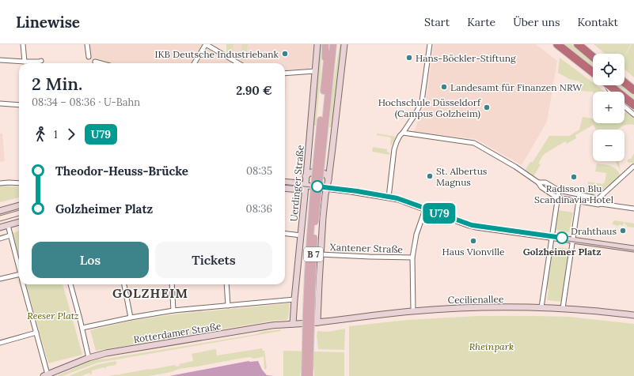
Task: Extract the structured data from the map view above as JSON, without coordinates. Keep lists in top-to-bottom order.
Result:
{
  "streets": {
    "main road": ["B 7"],
    "street": [
      "Uerdinger Straße",
      "Xantener Straße",
      "Cecilienallee",
      "Rotterdamer Straße"
    ]
  },
  "crossings": [
    ["Uerdinger Straße", "Rotterdamer Straße"],
    ["Cecilienallee", "Rotterdamer Straße"]
  ],
  "districts": ["GOLZHEIM"],
  "parks": ["Reeser Platz", "Rheinpark"],
  "places": [
    "IKB Deutsche Industriebank",
    "Hans-Böckler-Stiftung",
    "Landesamt für Finanzen NRW",
    "Hochschule Düsseldorf (Campus Golzheim)",
    "St. Albertus Magnus",
    "Radisson Blu Scandinavia Hotel",
    "Drahthaus",
    "Golzheimer Platz",
    "Haus Vionville"
  ],
  "lines": ["metro line U79"],
  "page": {
    "header": "Linewise",
    "nav": [
      "Start",
      "Karte",
      "Über uns",
      "Kontakt"
    ],
    "on_map": "U79",
    "map_buttons": ["+", "−"],
    "heading": ["2 Min.", "08:34 – 08:36 · U-Bahn", "2.90 €"],
    "legs": ["1", "U79"],
    "list": [
      {
        "name": "Theodor-Heuss-Brücke",
        "value": "08:35"
      },
      {
        "name": "Golzheimer Platz",
        "value": "08:36"
      }
    ],
    "buttons": ["Los", "Tickets"]
  }
}
